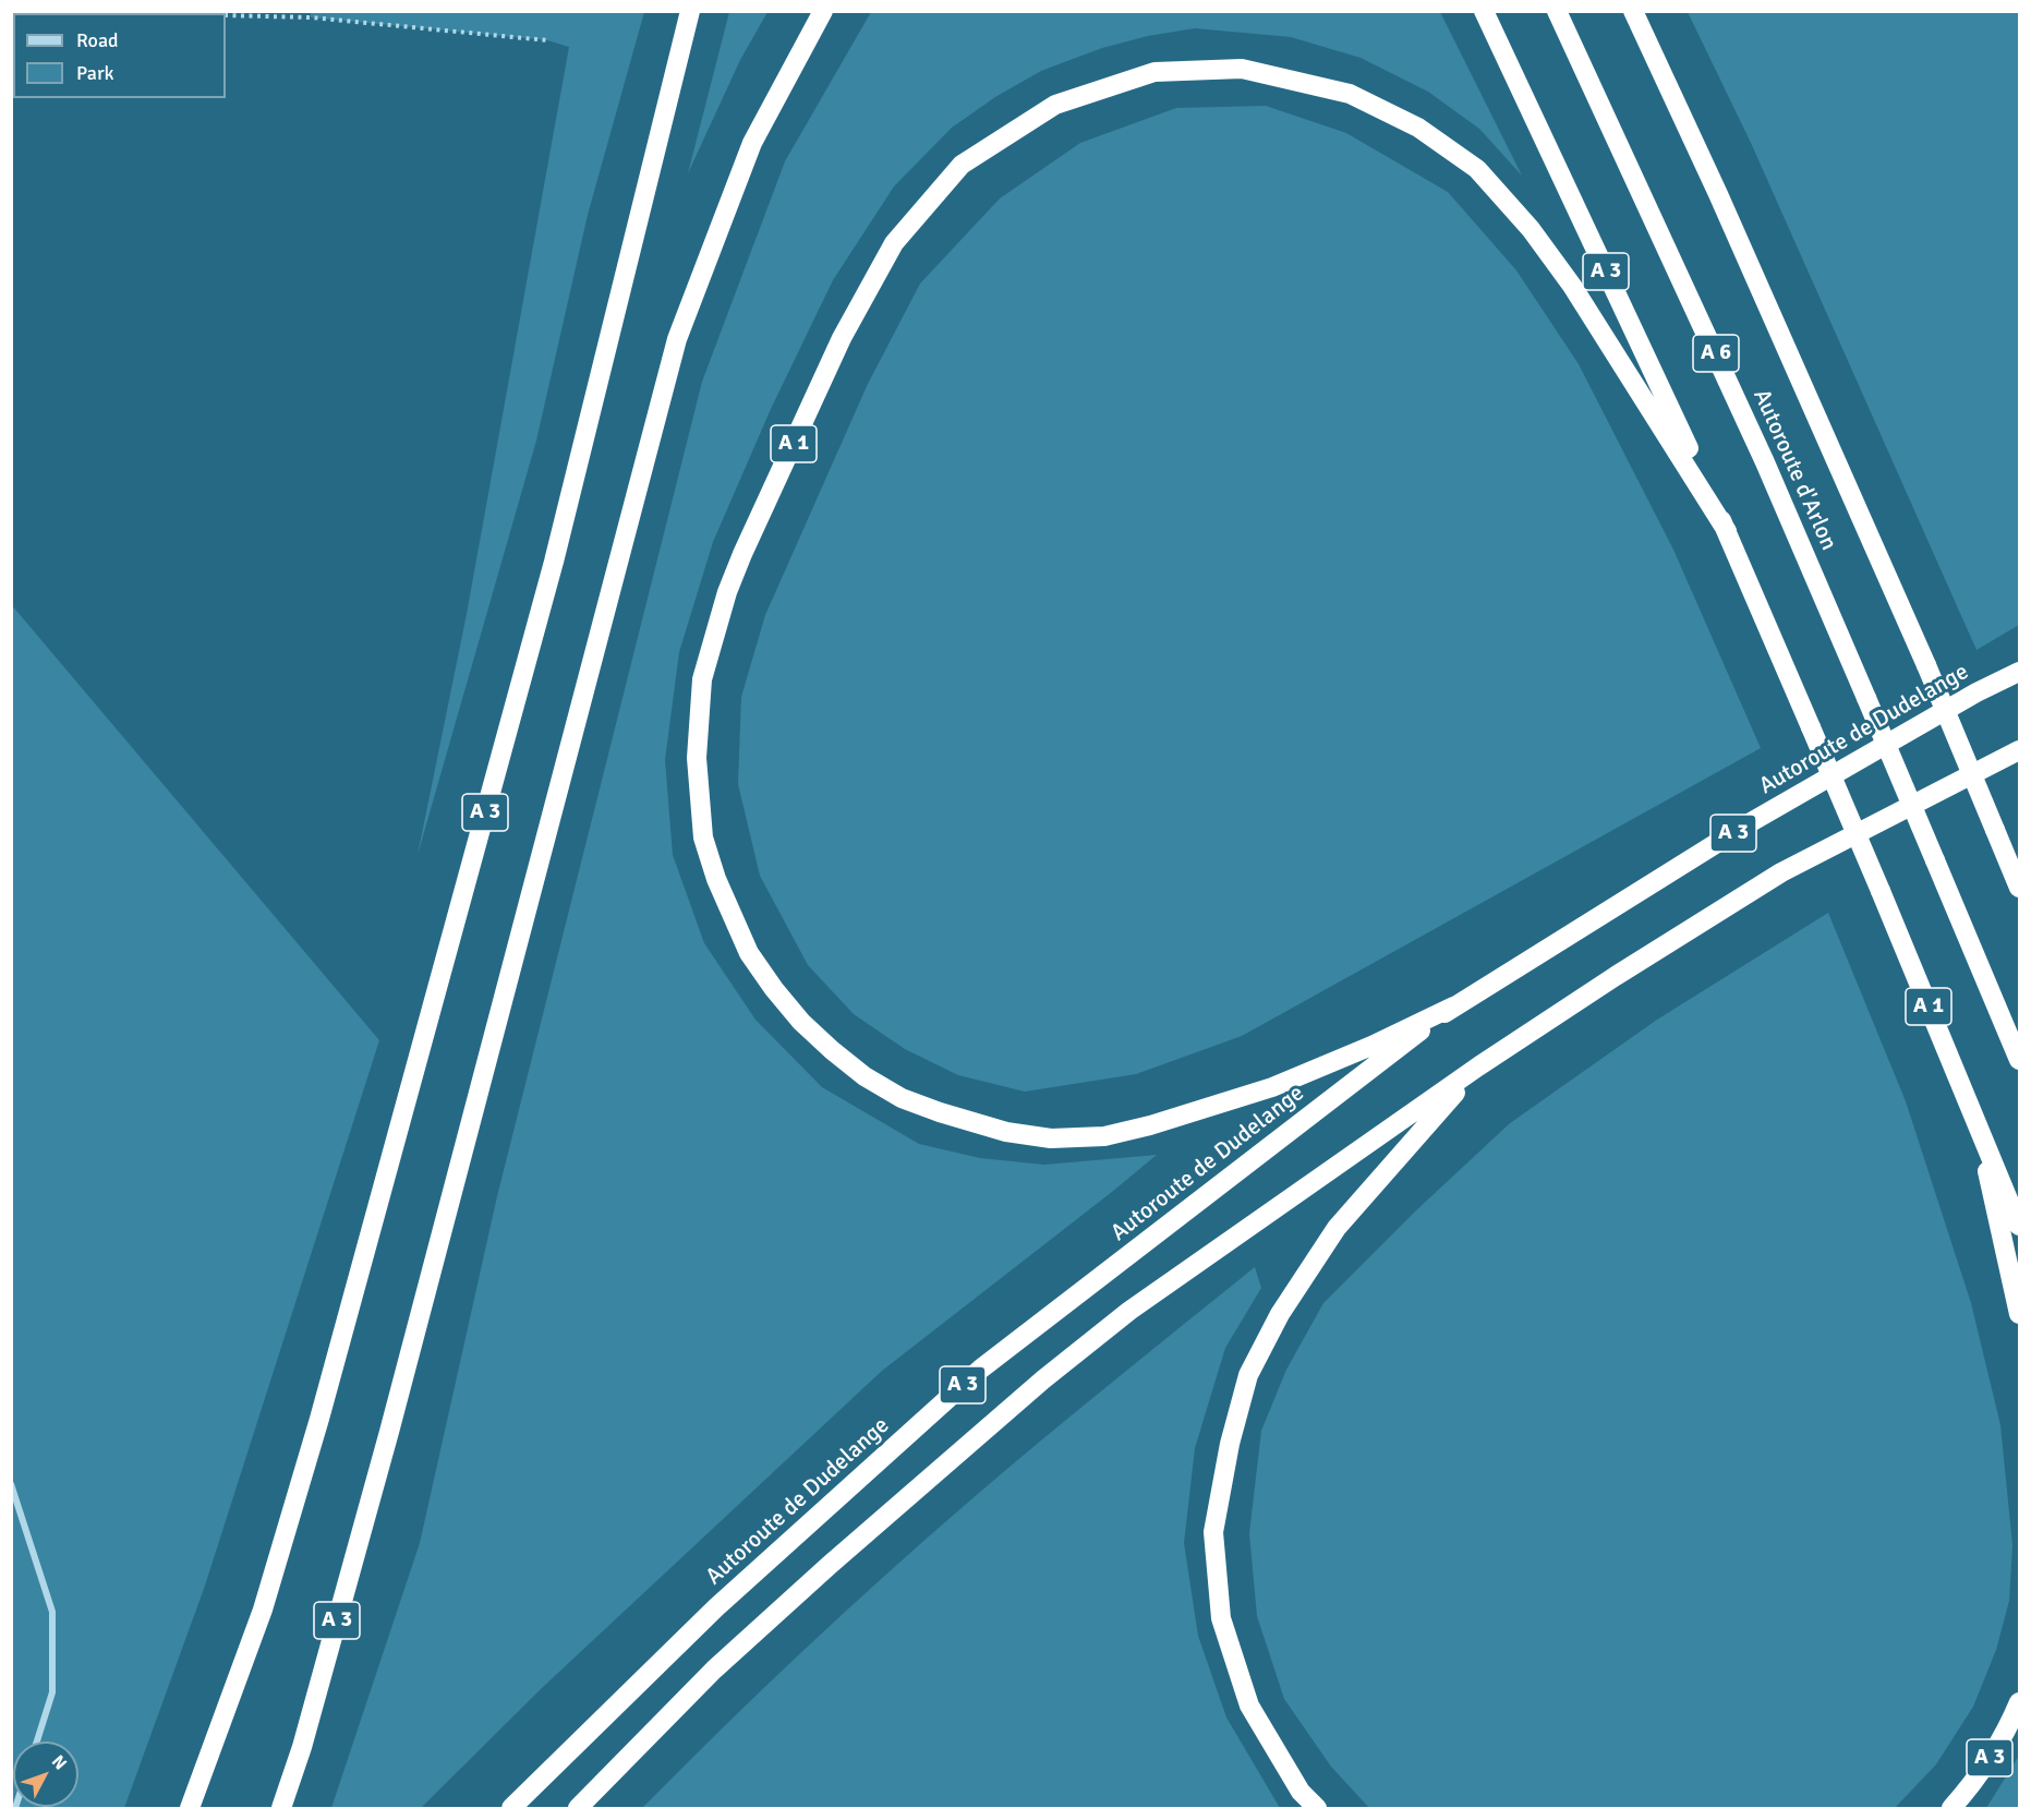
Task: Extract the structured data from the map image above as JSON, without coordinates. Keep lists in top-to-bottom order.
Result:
{
  "streets": {
    "highway": [
      "A 3",
      "A 6",
      "A 1",
      "Autoroute d'Arlon",
      "Autoroute de Dudelange"
    ]
  },
  "crossings": [
    ["A 3", "A 1"],
    ["A 1", "Autoroute de Dudelange"]
  ],
  "legend": ["Road", "Park"],
  "north": "top right"
}
